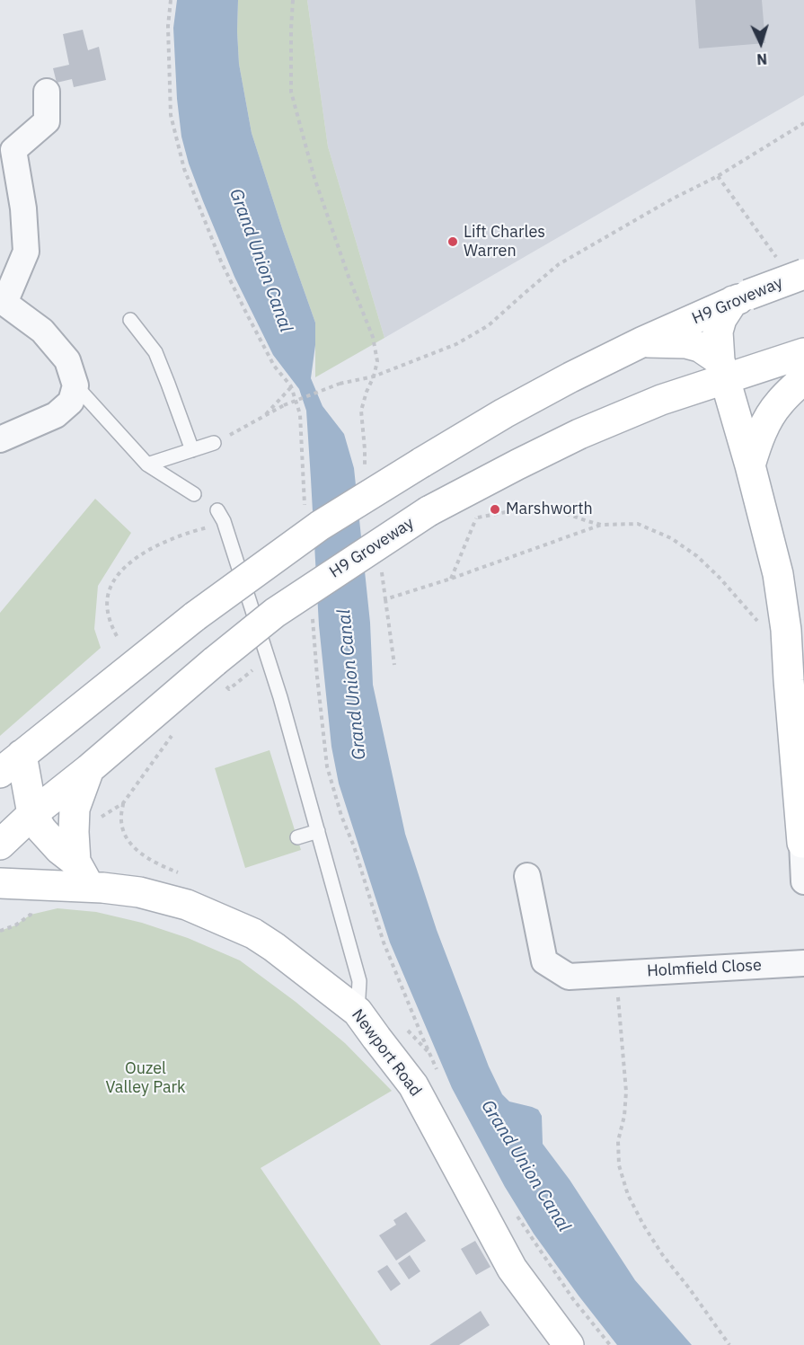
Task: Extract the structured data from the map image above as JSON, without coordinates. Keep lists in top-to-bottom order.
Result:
{
  "streets": {
    "street": ["H9 Groveway", "Holmfield Close", "Newport Road"]
  },
  "water": ["Grand Union Canal"],
  "parks": ["Ouzel Valley Park"],
  "places": ["Lift Charles Warren", "Marshworth"],
  "north": "bottom"
}
